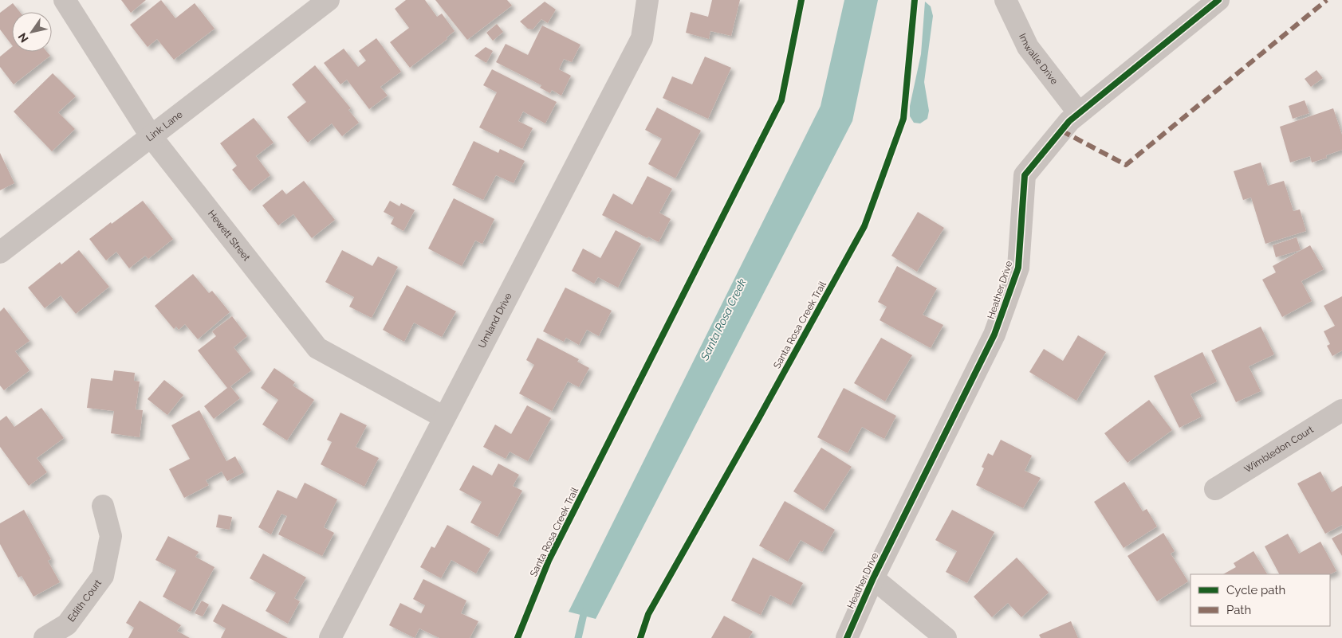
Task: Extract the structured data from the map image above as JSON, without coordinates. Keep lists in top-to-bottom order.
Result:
{
  "streets": {
    "street": [
      "Imwalle Drive",
      "Link Lane",
      "Hewett Street",
      "Heather Drive",
      "Umland Drive",
      "Wimbledon Court",
      "Edith Court"
    ],
    "cycle path": ["Santa Rosa Creek Trail"]
  },
  "crossings": [
    ["Imwalle Drive", "Heather Drive"],
    ["Link Lane", "Hewett Street"],
    ["Hewett Street", "Umland Drive"]
  ],
  "water": ["Santa Rosa Creek"],
  "legend": ["Cycle path", "Path"],
  "north": "bottom left"
}
